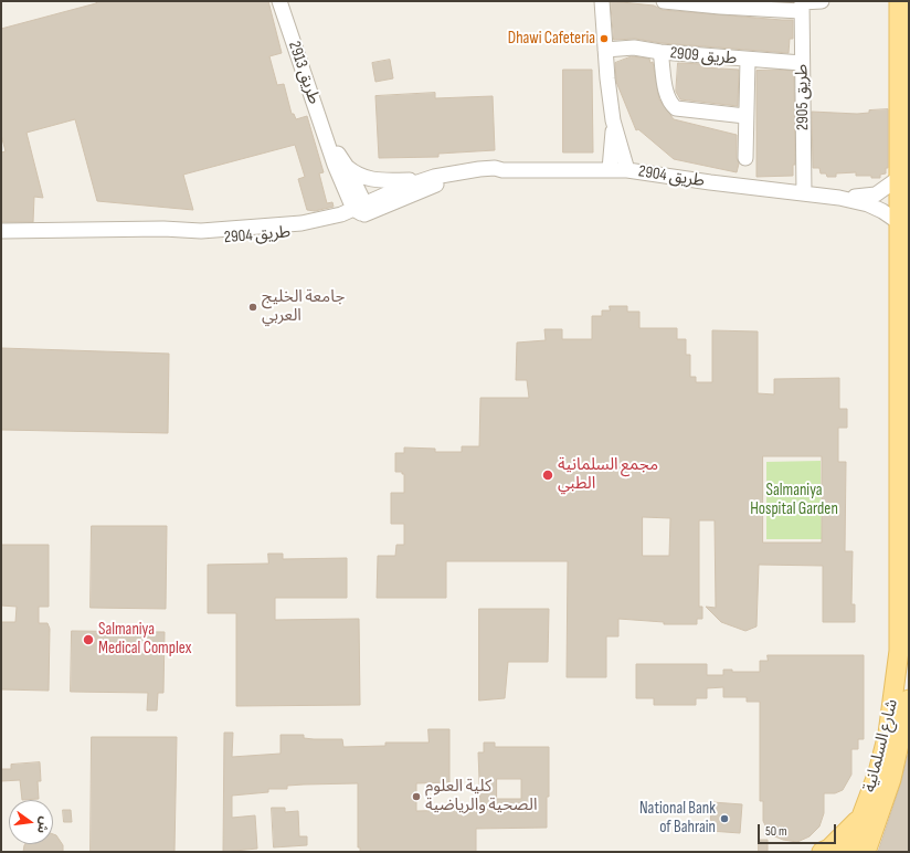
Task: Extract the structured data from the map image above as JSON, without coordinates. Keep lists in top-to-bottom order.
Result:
{
  "streets": {
    "main road": ["شارع السلمانية"],
    "street": [
      "طريق 2909",
      "طريق 2913",
      "طريق 2905",
      "طريق 2904"
    ]
  },
  "crossings": [
    ["طريق 2909", "طريق 2905"],
    ["طريق 2913", "طريق 2904"],
    ["طريق 2905", "طريق 2904"],
    ["طريق 2904", "شارع السلمانية"]
  ],
  "parks": ["Salmaniya Hospital Garden"],
  "places": [
    "Dhawi Cafeteria",
    "جامعة الخليج العربي",
    "مجمع السلمانية الطبي",
    "Salmaniya Medical Complex",
    "كلية العلوم الصحية والرياضية",
    "National Bank of Bahrain"
  ],
  "scale_bar": "50 m",
  "north": "right"
}
